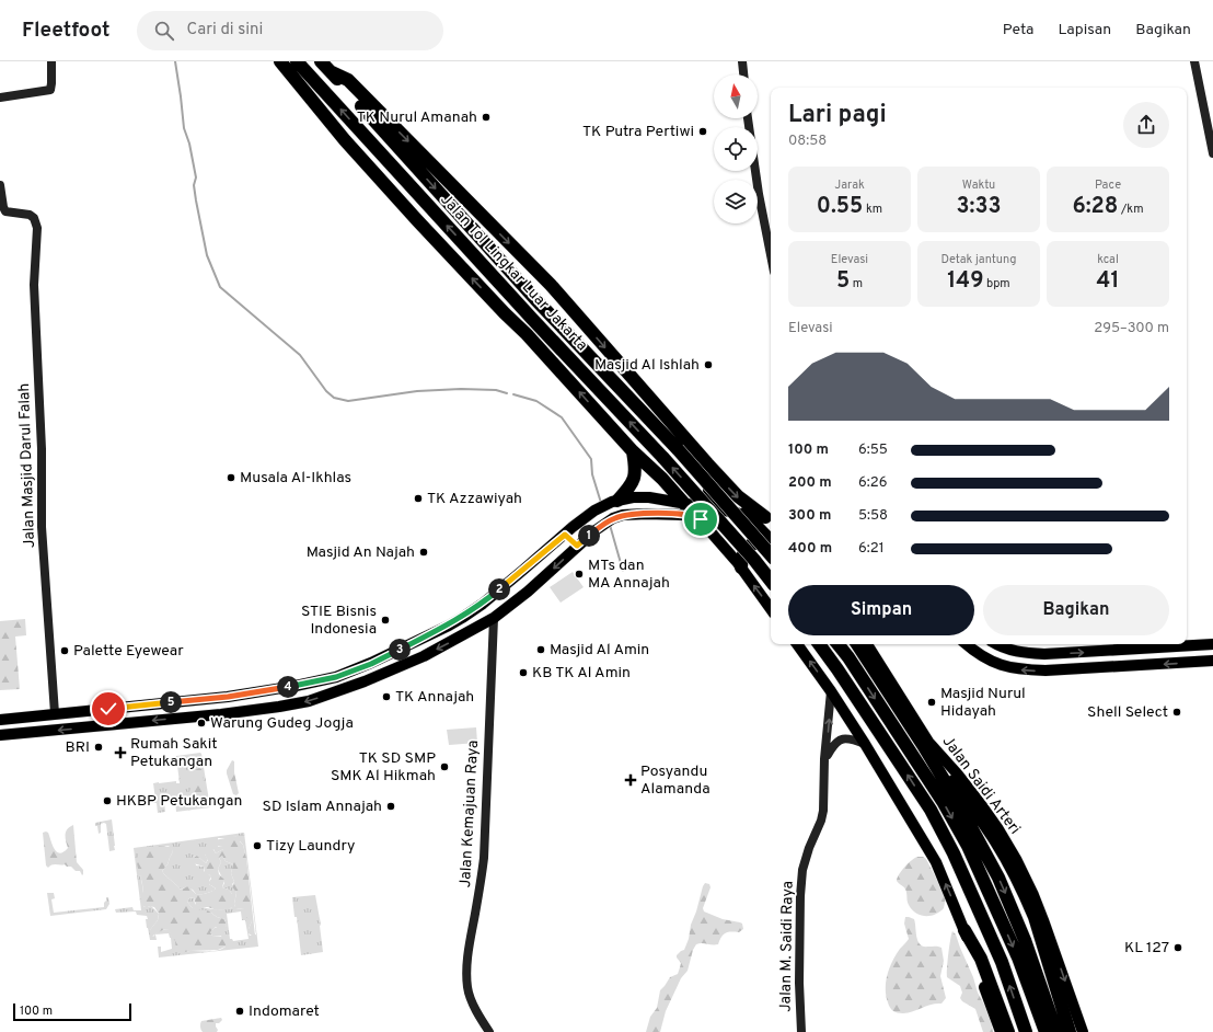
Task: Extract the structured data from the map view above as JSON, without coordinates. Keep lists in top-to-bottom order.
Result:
{
  "streets": {
    "highway": ["Jalan Tol Lingkar Luar Jakarta"],
    "main road": ["Jalan Saidi Arteri"],
    "street": ["Jalan Masjid Darul Falah", "Jalan Kemajuan Raya", "Jalan M. Saidi Raya"]
  },
  "places": {
    "other": [
      "TK Nurul Amanah",
      "TK Putra Pertiwi",
      "Masjid Al Ishlah",
      "Musala Al-Ikhlas",
      "TK Azzawiyah",
      "Masjid An Najah",
      "MTs dan MA Annajah",
      "STIE Bisnis Indonesia",
      "Masjid Al Amin",
      "Palette Eyewear",
      "KB TK Al Amin",
      "TK Annajah",
      "Masjid Nurul Hidayah",
      "Shell Select",
      "Warung Gudeg Jogja",
      "BRI",
      "TK SD SMP SMK Al Hikmah",
      "HKBP Petukangan",
      "SD Islam Annajah",
      "Tizy Laundry",
      "KL 127",
      "Indomaret"
    ],
    "health": ["Rumah Sakit Petukangan", "Posyandu Alamanda"]
  },
  "scale_bar": "100 m",
  "north": "top",
  "page": {
    "header": "Fleetfoot",
    "search": "Cari di sini",
    "nav": ["Peta", "Lapisan", "Bagikan"],
    "heading": ["Lari pagi", "08:58"],
    "stats": [
      ["Jarak", "0.55 km"],
      ["Waktu", "3:33"],
      ["Pace", "6:28 /km"],
      ["Elevasi", "5 m"],
      ["Detak jantung", "149 bpm"],
      ["kcal", "41"]
    ],
    "chart": ["Elevasi", "295–300 m"],
    "list": [
      {
        "name": "100 m",
        "note": "6:55"
      },
      {
        "name": "200 m",
        "note": "6:26"
      },
      {
        "name": "300 m",
        "note": "5:58"
      },
      {
        "name": "400 m",
        "note": "6:21"
      }
    ],
    "pins": [
      "1",
      "2",
      "3",
      "4",
      "5"
    ],
    "buttons": ["Simpan", "Bagikan"],
    "scale": "100 m"
  }
}
